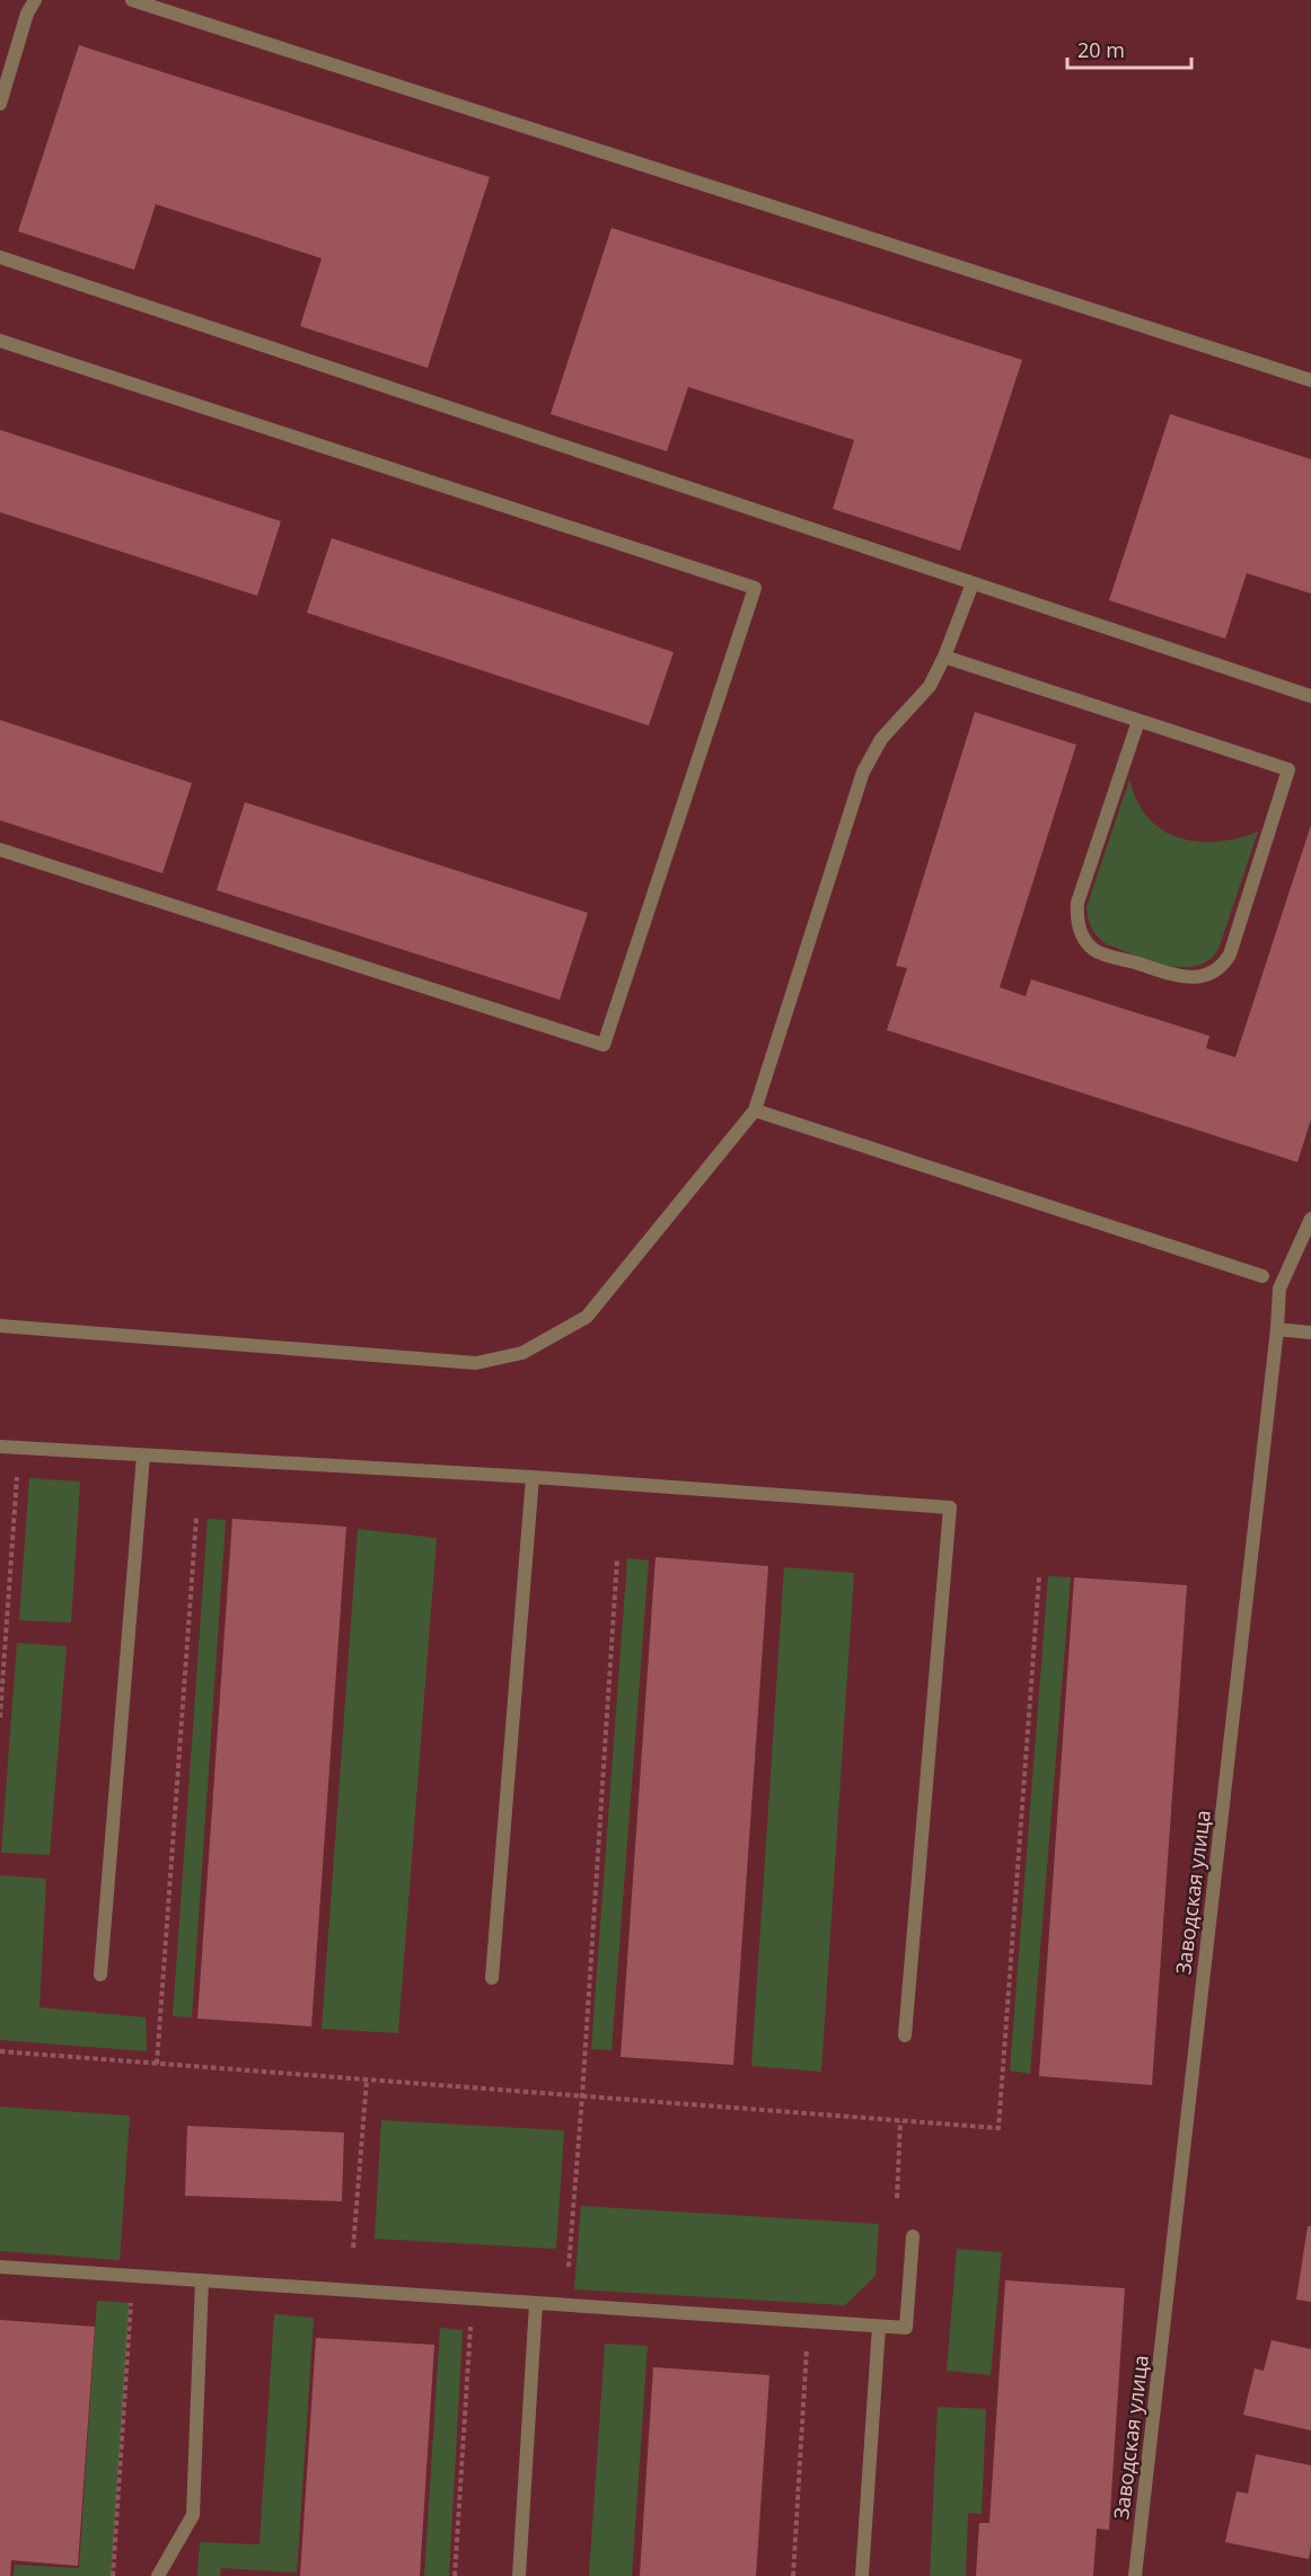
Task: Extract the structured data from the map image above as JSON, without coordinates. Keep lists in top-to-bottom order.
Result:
{
  "streets": {
    "street": ["Заводская улица"]
  },
  "scale_bar": "20 m"
}
